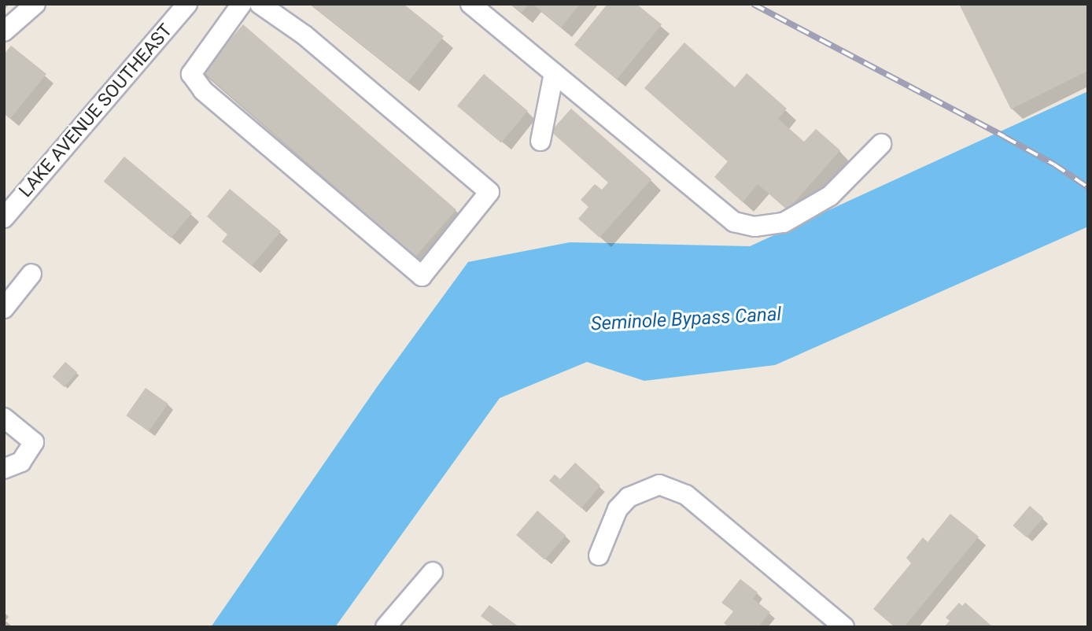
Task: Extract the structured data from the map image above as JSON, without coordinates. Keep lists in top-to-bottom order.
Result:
{
  "streets": {
    "street": ["LAKE AVENUE SOUTHEAST"]
  },
  "water": ["Seminole Bypass Canal"]
}
